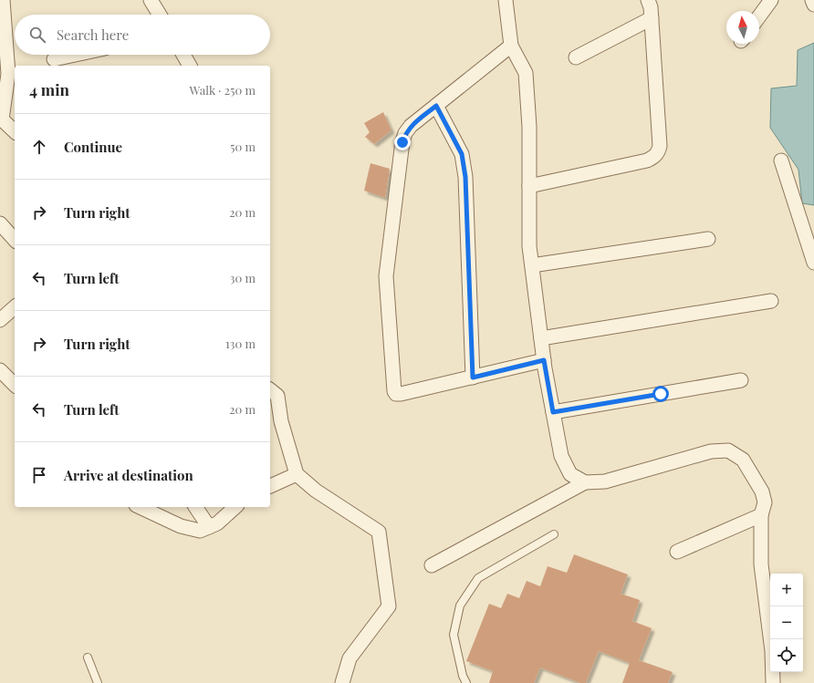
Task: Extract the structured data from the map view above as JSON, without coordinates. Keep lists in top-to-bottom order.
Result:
{
  "north": "top",
  "page": {
    "search": "Search here",
    "heading": ["4 min", "Walk · 250 m"],
    "list": [
      ["Continue", "50 m"],
      ["Turn right", "20 m"],
      ["Turn left", "30 m"],
      ["Turn right", "130 m"],
      ["Turn left", "20 m"],
      "Arrive at destination"
    ],
    "map_buttons": ["+", "−"]
  }
}
